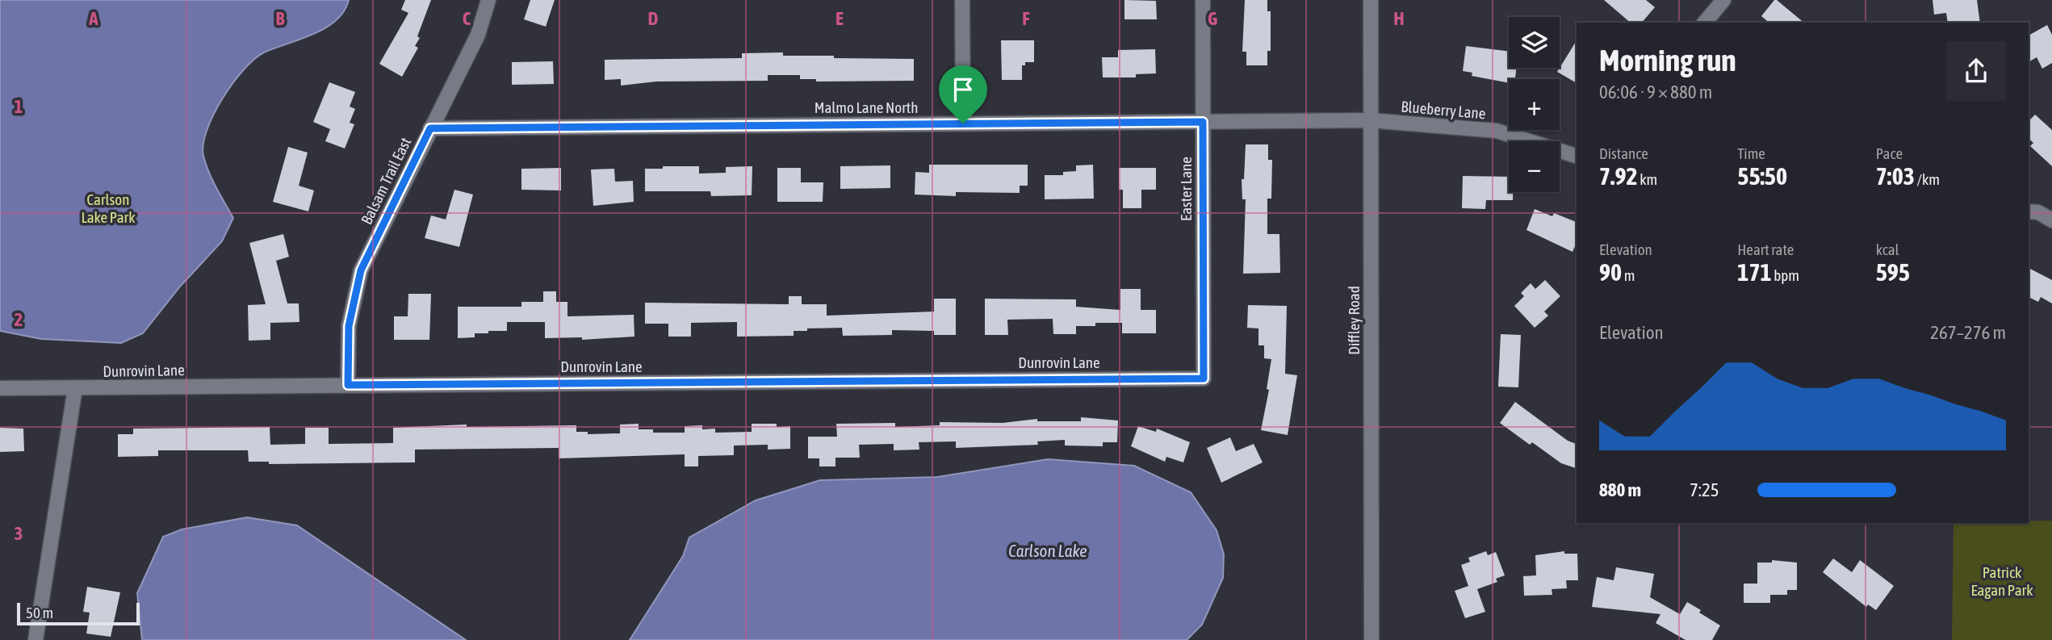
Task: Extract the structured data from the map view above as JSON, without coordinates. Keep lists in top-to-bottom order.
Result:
{
  "streets": {
    "street": [
      "Malmo Lane North",
      "Blueberry Lane",
      "Balsam Trail East",
      "Easter Lane",
      "Diffley Road",
      "Dunrovin Lane"
    ]
  },
  "crossings": [
    ["Malmo Lane North", "Blueberry Lane"],
    ["Malmo Lane North", "Balsam Trail East"],
    ["Malmo Lane North", "Easter Lane"],
    ["Malmo Lane North", "Diffley Road"],
    ["Blueberry Lane", "Diffley Road"],
    ["Balsam Trail East", "Dunrovin Lane"],
    ["Easter Lane", "Dunrovin Lane"]
  ],
  "water": ["Carlson Lake"],
  "parks": ["Carlson Lake Park", "Patrick Eagan Park"],
  "scale_bar": "50 m",
  "page": {
    "map_buttons": ["+", "−"],
    "heading": ["Morning run", "06:06 · 9 × 880 m"],
    "stats": [
      ["Distance", "7.92 km"],
      ["Time", "55:50"],
      ["Pace", "7:03 /km"],
      ["Elevation", "90 m"],
      ["Heart rate", "171 bpm"],
      ["kcal", "595"]
    ],
    "chart": ["Elevation", "267–276 m"],
    "list": [
      {
        "name": "880 m",
        "note": "7:25"
      }
    ],
    "scale": "50 m"
  },
  "grid": {
    "columns": [
      "A",
      "B",
      "C",
      "D",
      "E",
      "F",
      "G",
      "H"
    ],
    "rows": ["1", "2", "3"]
  }
}
